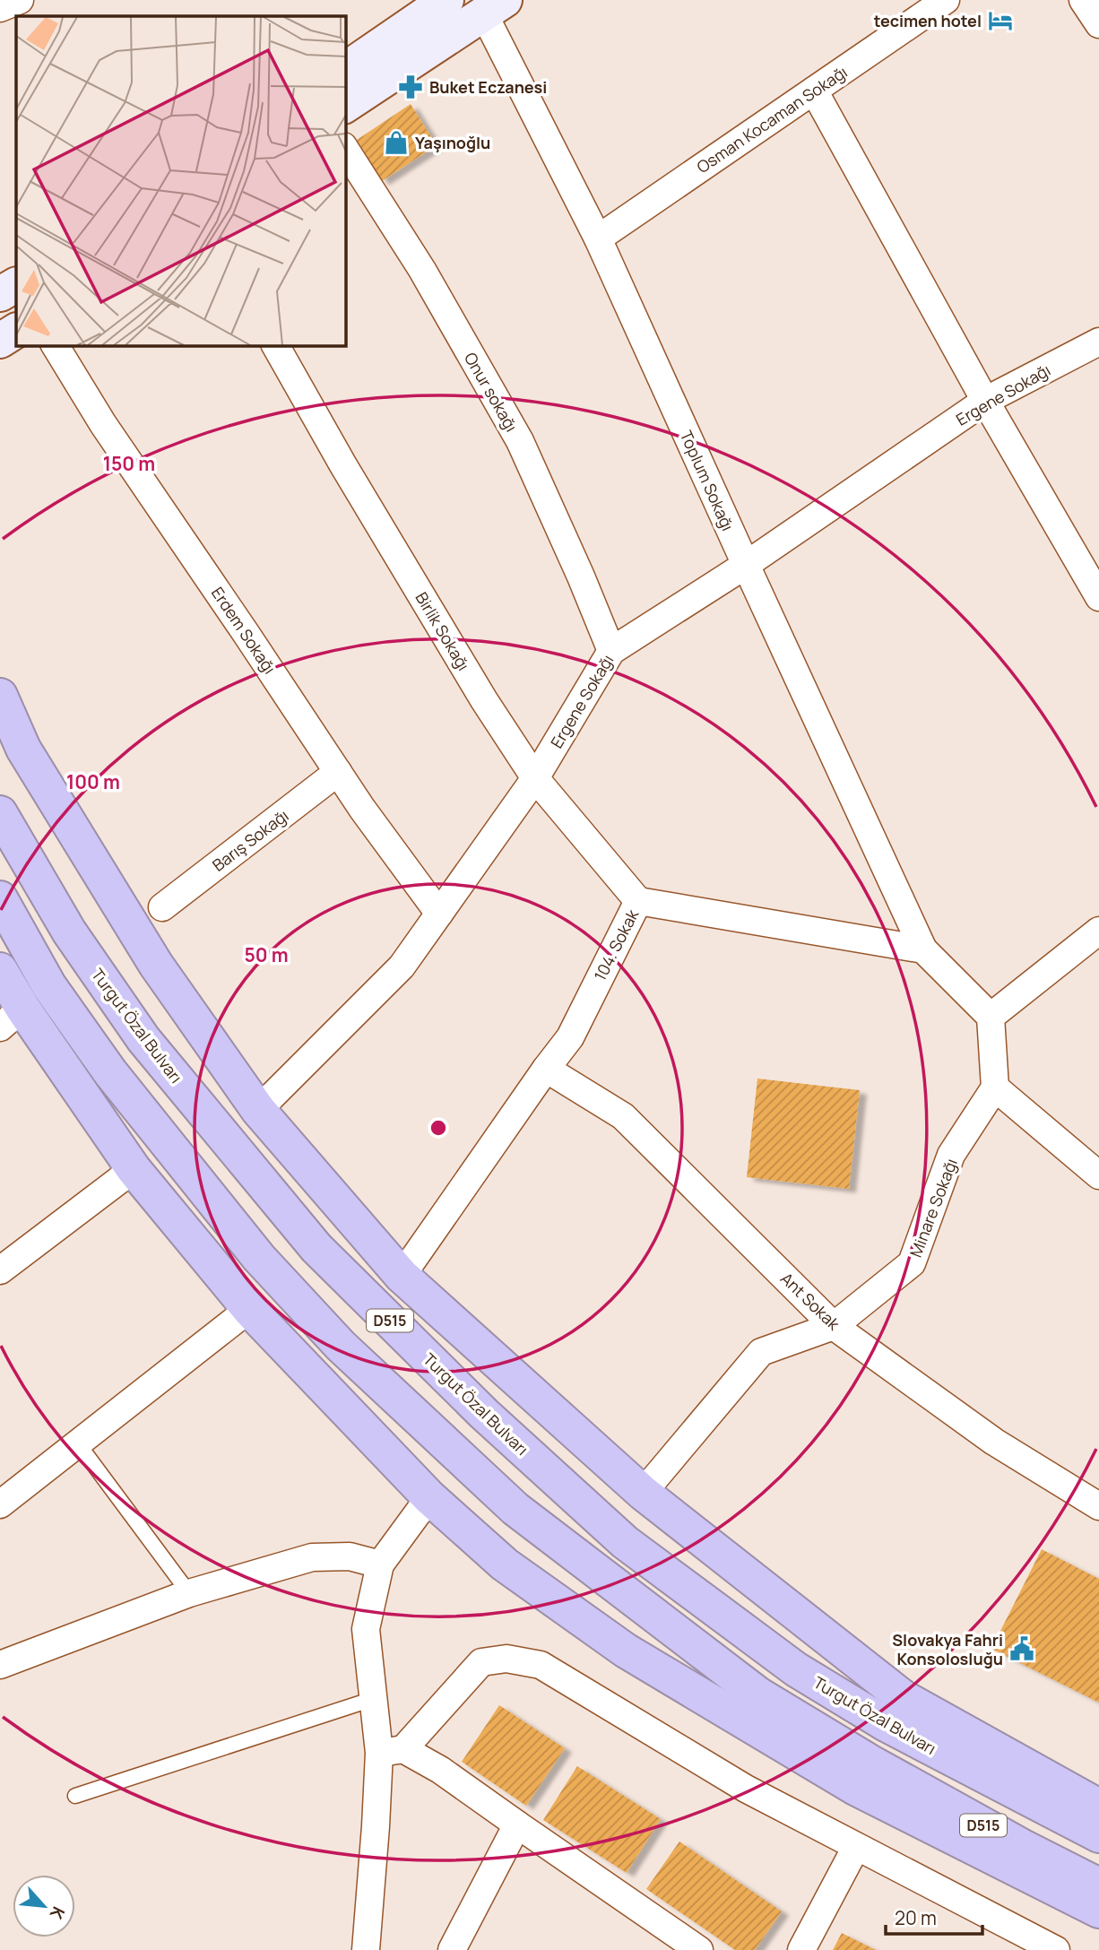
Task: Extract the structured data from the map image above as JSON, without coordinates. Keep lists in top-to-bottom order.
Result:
{
  "streets": {
    "highway": ["Turgut Özal Bulvarı", "D515"],
    "street": [
      "Osman Kocaman Sokağı",
      "Onur sokağı",
      "Ergene Sokağı",
      "Toplum Sokağı",
      "Erdem Sokağı",
      "Birlik Sokağı",
      "Barış Sokağı",
      "104. Sokak",
      "Minare Sokağı",
      "Ant Sokak"
    ]
  },
  "crossings": [
    ["Osman Kocaman Sokağı", "Toplum Sokağı"],
    ["Onur sokağı", "Ergene Sokağı"],
    ["Ergene Sokağı", "Toplum Sokağı"],
    ["Ergene Sokağı", "Erdem Sokağı"],
    ["Ergene Sokağı", "Birlik Sokağı"],
    ["Toplum Sokağı", "104. Sokak"],
    ["Erdem Sokağı", "Barış Sokağı"],
    ["Birlik Sokağı", "104. Sokak"],
    ["104. Sokak", "Ant Sokak"],
    ["Minare Sokağı", "Ant Sokak"]
  ],
  "places": {
    "hotel": ["tecimen hotel"],
    "pharmacy": ["Buket Eczanesi"],
    "shop": ["Yaşınoğlu"],
    "public building": ["Slovakya Fahri Konsolosluğu"]
  },
  "scale_bar": "20 m",
  "north": "bottom right",
  "rings": ["150 m", "100 m", "50 m"]
}
